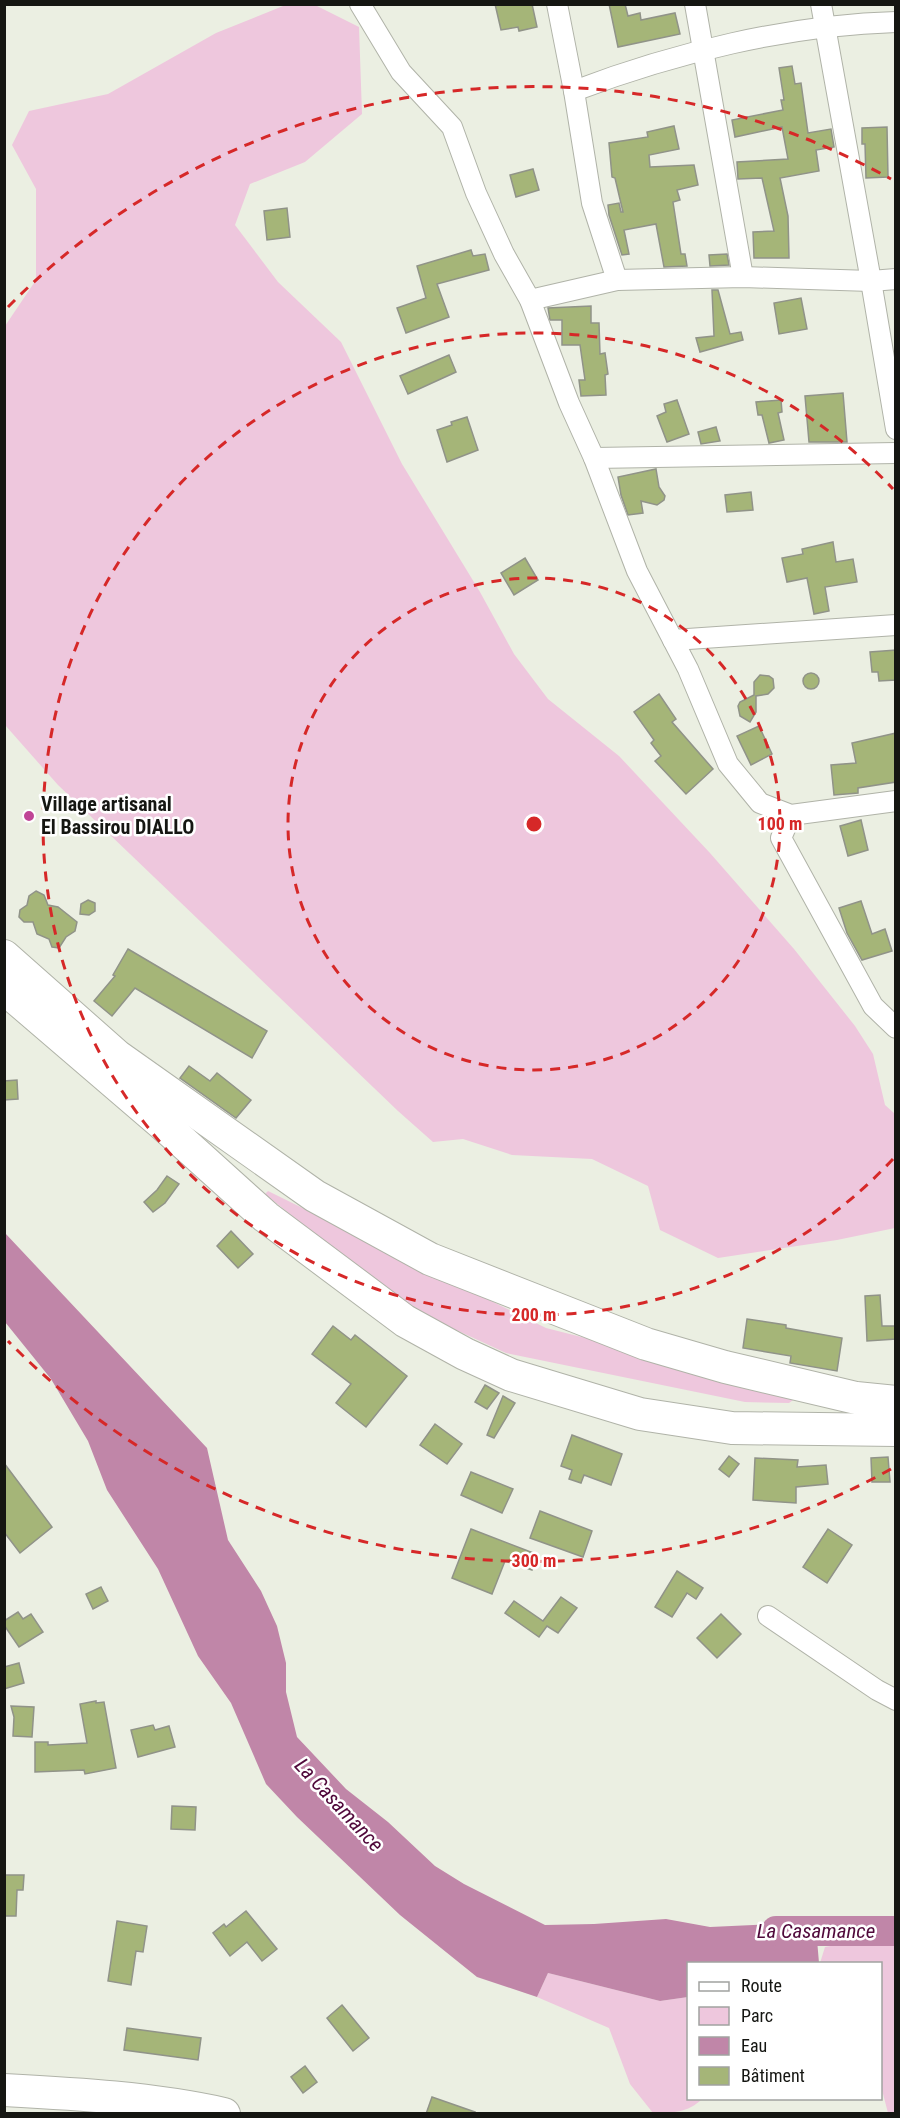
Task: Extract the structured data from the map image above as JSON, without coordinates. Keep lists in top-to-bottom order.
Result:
{
  "water": ["La Casamance"],
  "places": ["Village artisanal El Bassirou DIALLO"],
  "legend": [
    "Route",
    "Parc",
    "Eau",
    "Bâtiment"
  ],
  "rings": ["100 m", "200 m", "300 m"]
}
